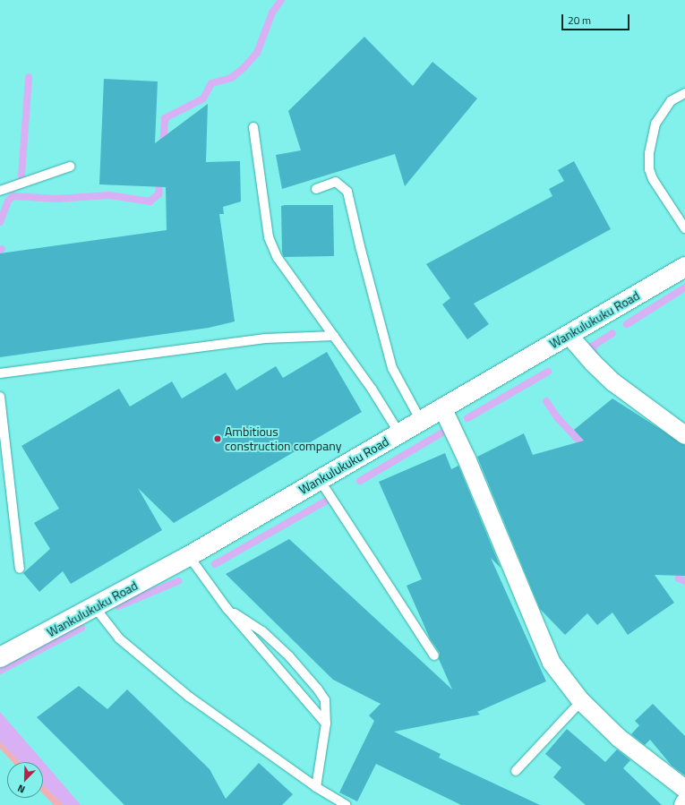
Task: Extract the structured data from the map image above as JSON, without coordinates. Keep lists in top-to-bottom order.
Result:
{
  "streets": {
    "main road": ["Wankulukuku Road"]
  },
  "places": ["Ambitious construction company"],
  "scale_bar": "20 m",
  "north": "bottom left"
}
